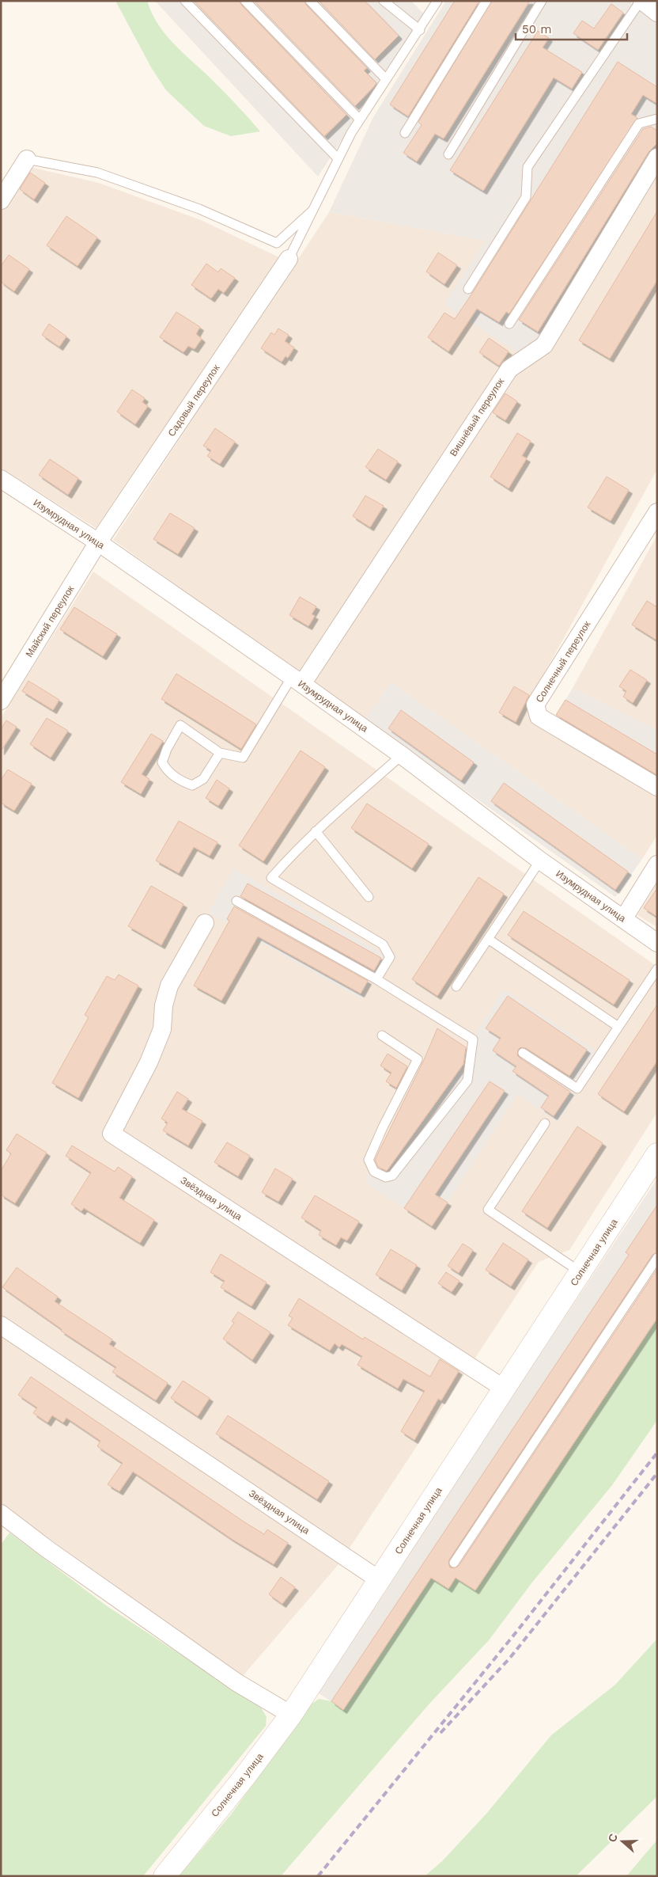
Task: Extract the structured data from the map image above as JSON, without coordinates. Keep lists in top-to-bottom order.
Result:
{
  "streets": {
    "street": [
      "Садовый переулок",
      "Вишнёвый переулок",
      "Изумрудная улица",
      "Майский переулок",
      "Солнечный переулок",
      "Звёздная улица",
      "Солнечная улица"
    ]
  },
  "crossings": [
    ["Садовый переулок", "Изумрудная улица"],
    ["Садовый переулок", "Майский переулок"],
    ["Вишнёвый переулок", "Изумрудная улица"],
    ["Изумрудная улица", "Майский переулок"],
    ["Звёздная улица", "Солнечная улица"]
  ],
  "scale_bar": "50 m",
  "north": "left"
}
